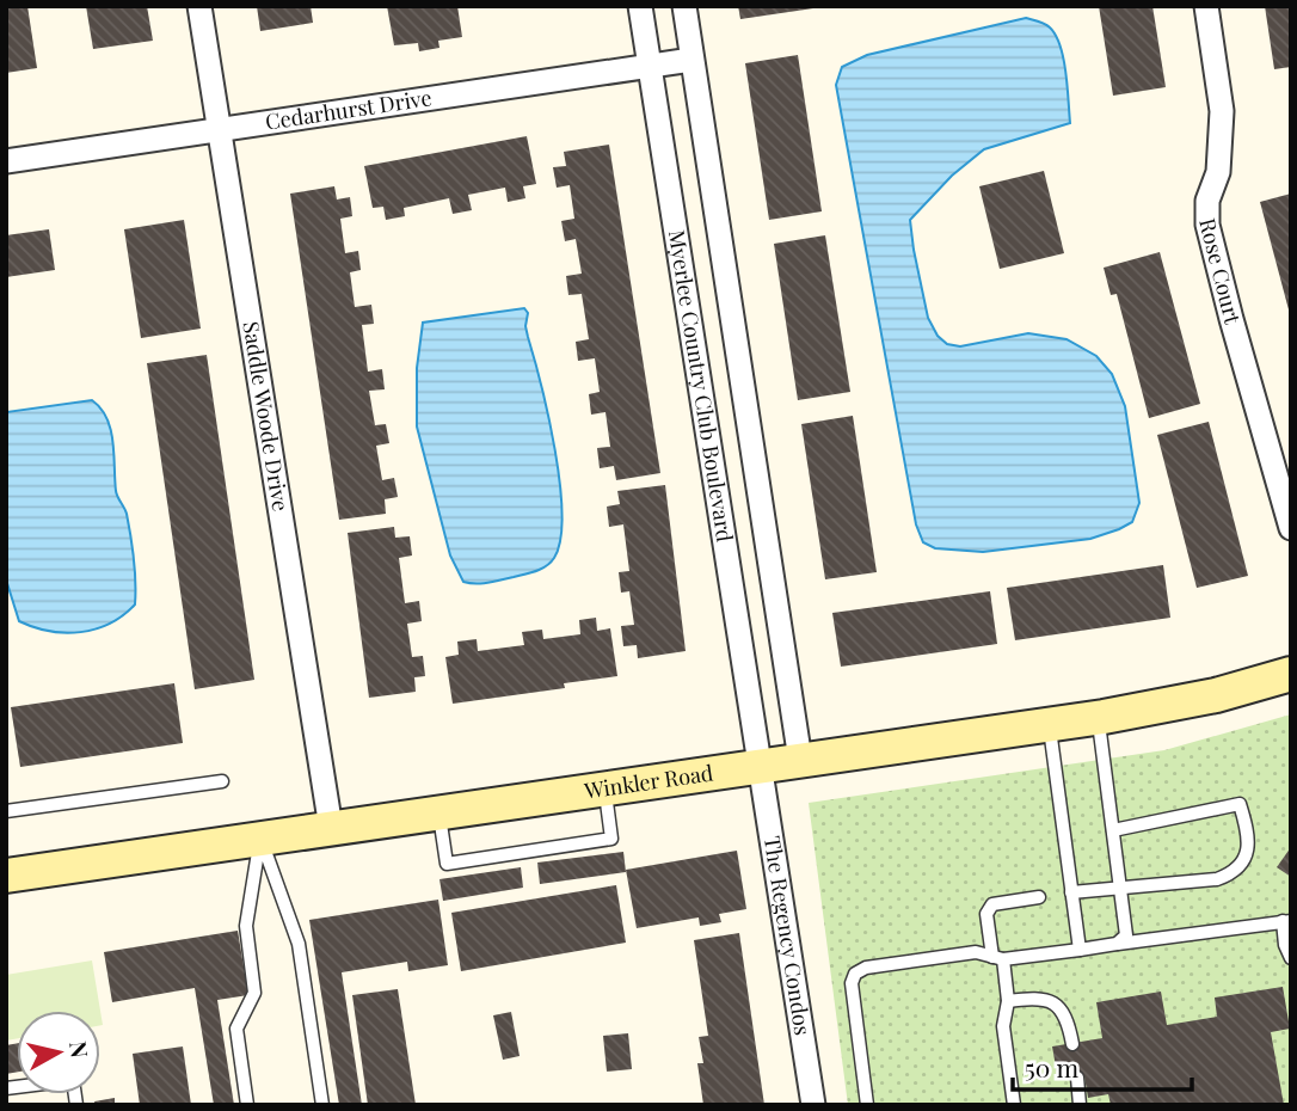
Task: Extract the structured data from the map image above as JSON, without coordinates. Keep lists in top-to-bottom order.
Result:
{
  "streets": {
    "street": [
      "Cedarhurst Drive",
      "Rose Court",
      "Myerlee Country Club Boulevard",
      "Saddle Woode Drive",
      "Winkler Road",
      "The Regency Condos"
    ]
  },
  "crossings": [
    ["Cedarhurst Drive", "Myerlee Country Club Boulevard"],
    ["Cedarhurst Drive", "Saddle Woode Drive"],
    ["Myerlee Country Club Boulevard", "Winkler Road"],
    ["Myerlee Country Club Boulevard", "The Regency Condos"],
    ["Saddle Woode Drive", "Winkler Road"],
    ["Winkler Road", "The Regency Condos"]
  ],
  "scale_bar": "50 m",
  "north": "right"
}
